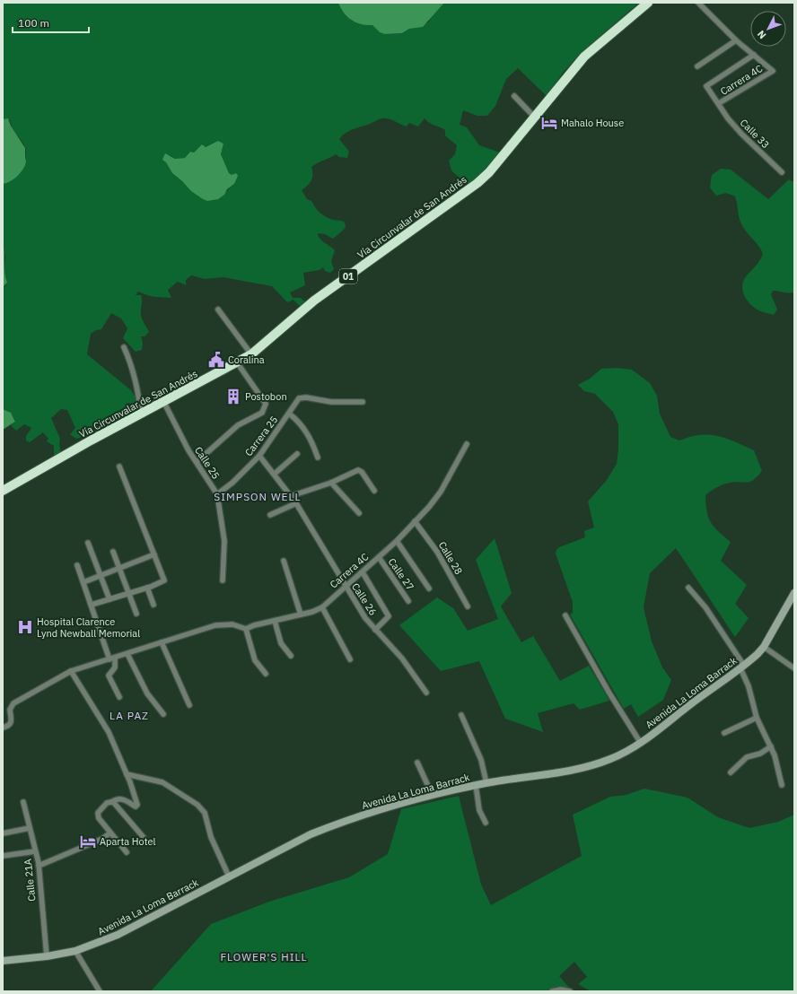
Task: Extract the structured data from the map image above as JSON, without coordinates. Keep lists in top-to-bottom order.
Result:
{
  "streets": {
    "highway": ["Vía Circunvalar de San Andrés", "01"],
    "main road": ["Avenida La Loma Barrack"],
    "street": [
      "Carrera 4C",
      "Calle 33",
      "Carrera 25",
      "Calle 25",
      "Calle 28",
      "Calle 27",
      "Calle 26",
      "Calle 21A"
    ]
  },
  "crossings": [
    ["Carrera 4C", "Calle 33"],
    ["Carrera 4C", "Calle 28"],
    ["Carrera 4C", "Calle 27"],
    ["Carrera 4C", "Calle 26"],
    ["Vía Circunvalar de San Andrés", "Calle 25"],
    ["Carrera 25", "Calle 25"],
    ["Carrera 25", "Calle 26"],
    ["Avenida La Loma Barrack", "Calle 21A"]
  ],
  "districts": ["SIMPSON WELL", "LA PAZ", "FLOWER'S HILL"],
  "places": {
    "hotel": ["Mahalo House", "Aparta Hotel"],
    "public building": ["Coralina"],
    "building": ["Postobon"],
    "hospital": ["Hospital Clarence Lynd Newball Memorial"]
  },
  "scale_bar": "100 m",
  "north": "bottom left"
}
